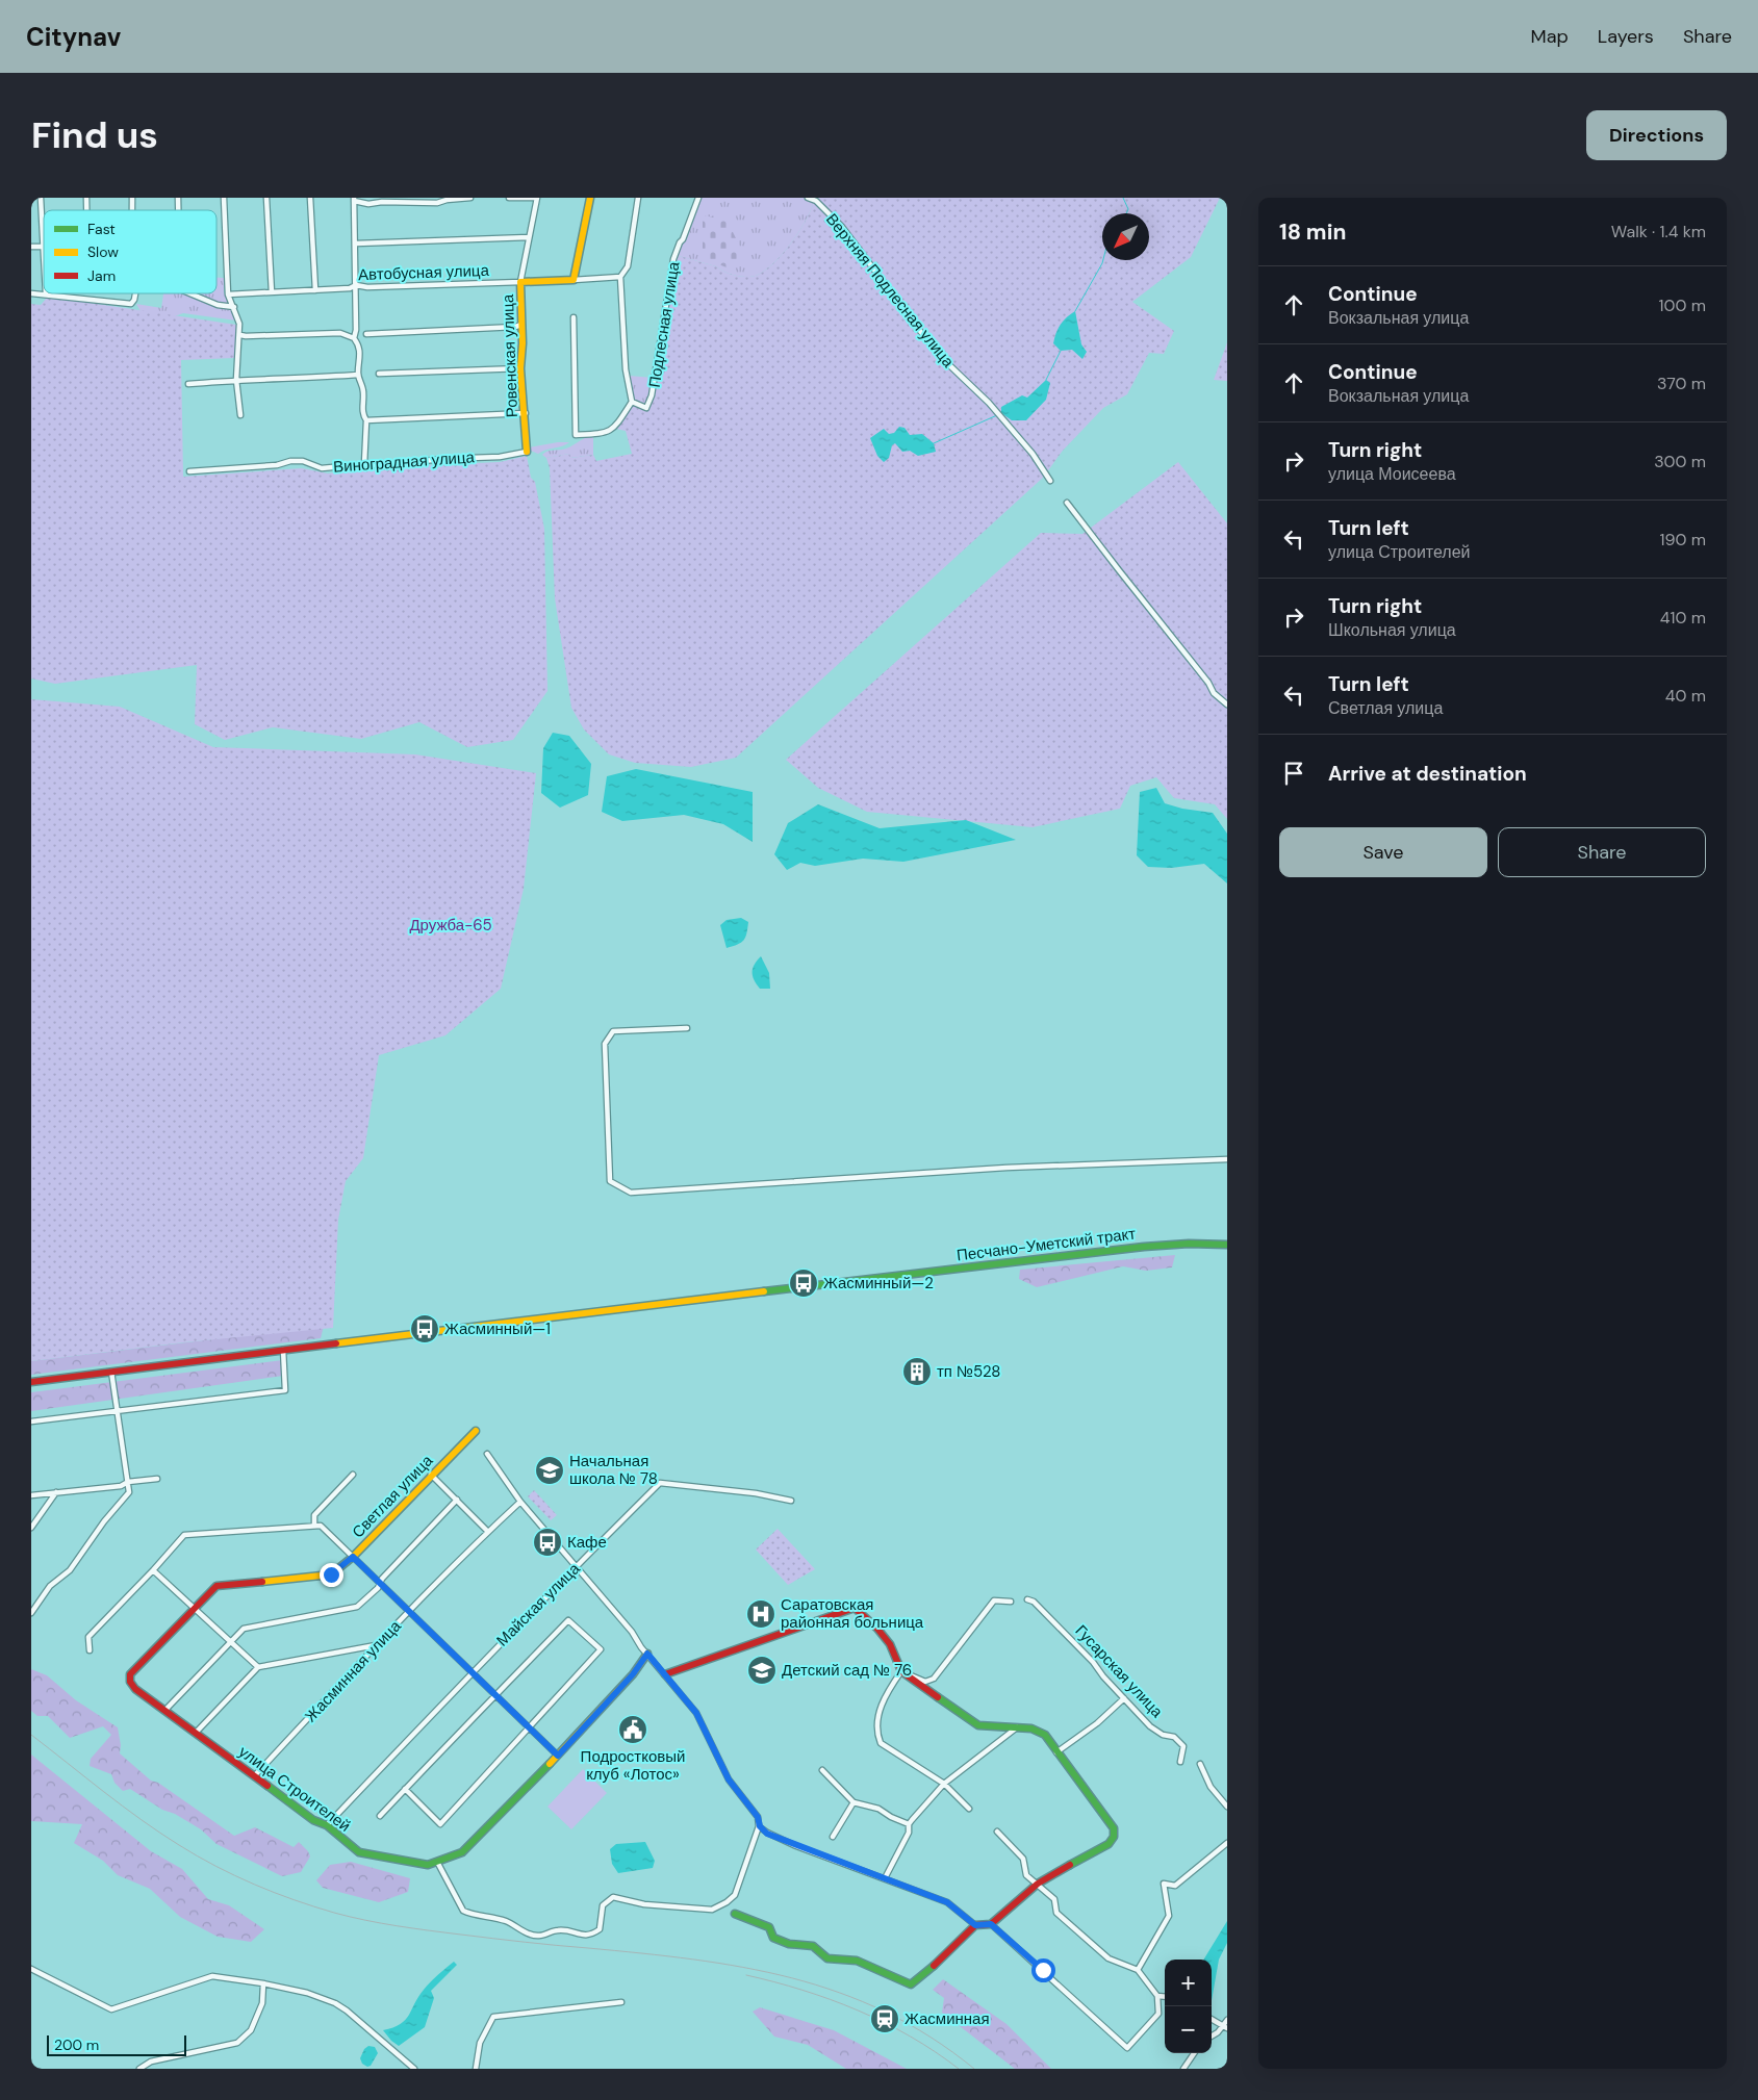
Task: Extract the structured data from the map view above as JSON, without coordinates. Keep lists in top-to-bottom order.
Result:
{
  "streets": {
    "street": [
      "Автобусная улица",
      "Верхняя Подлесная улица",
      "Подлесная улица",
      "Ровенская улица",
      "Виноградная улица",
      "Песчано-Уметский тракт",
      "Светлая улица",
      "Майская улица",
      "Жасминная улица",
      "Гусарская улица",
      "улица Строителей"
    ]
  },
  "crossings": [
    ["Автобусная улица", "Ровенская улица"],
    ["Ровенская улица", "Виноградная улица"],
    ["Светлая улица", "улица Строителей"],
    ["Майская улица", "улица Строителей"],
    ["Жасминная улица", "улица Строителей"]
  ],
  "parks": ["Дружба-65"],
  "places": {
    "bus stop": ["Жасминный—2", "Жасминный—1", "Кафе"],
    "building": ["тп №528"],
    "school or university": ["Начальная школа № 78", "Детский сад № 76"],
    "hospital": ["Саратовская районная больница"],
    "public building": ["Подростковый клуб «Лотос»"],
    "station": ["Жасминная"]
  },
  "legend": ["Fast", "Slow", "Jam"],
  "scale_bar": "200 m",
  "north": "bottom left",
  "page": {
    "header": "Citynav",
    "nav": ["Map", "Layers", "Share"],
    "buttons": [
      "Directions",
      ["Save", "Share"]
    ],
    "title": "Find us",
    "heading": ["18 min", "Walk · 1.4 km"],
    "list": [
      ["Continue", "Вокзальная улица", "100 m"],
      ["Continue", "Вокзальная улица", "370 m"],
      ["Turn right", "улица Моисеева", "300 m"],
      ["Turn left", "улица Строителей", "190 m"],
      ["Turn right", "Школьная улица", "410 m"],
      ["Turn left", "Светлая улица", "40 m"],
      "Arrive at destination"
    ],
    "map_buttons": ["+", "−"],
    "scale": "200 m"
  }
}
